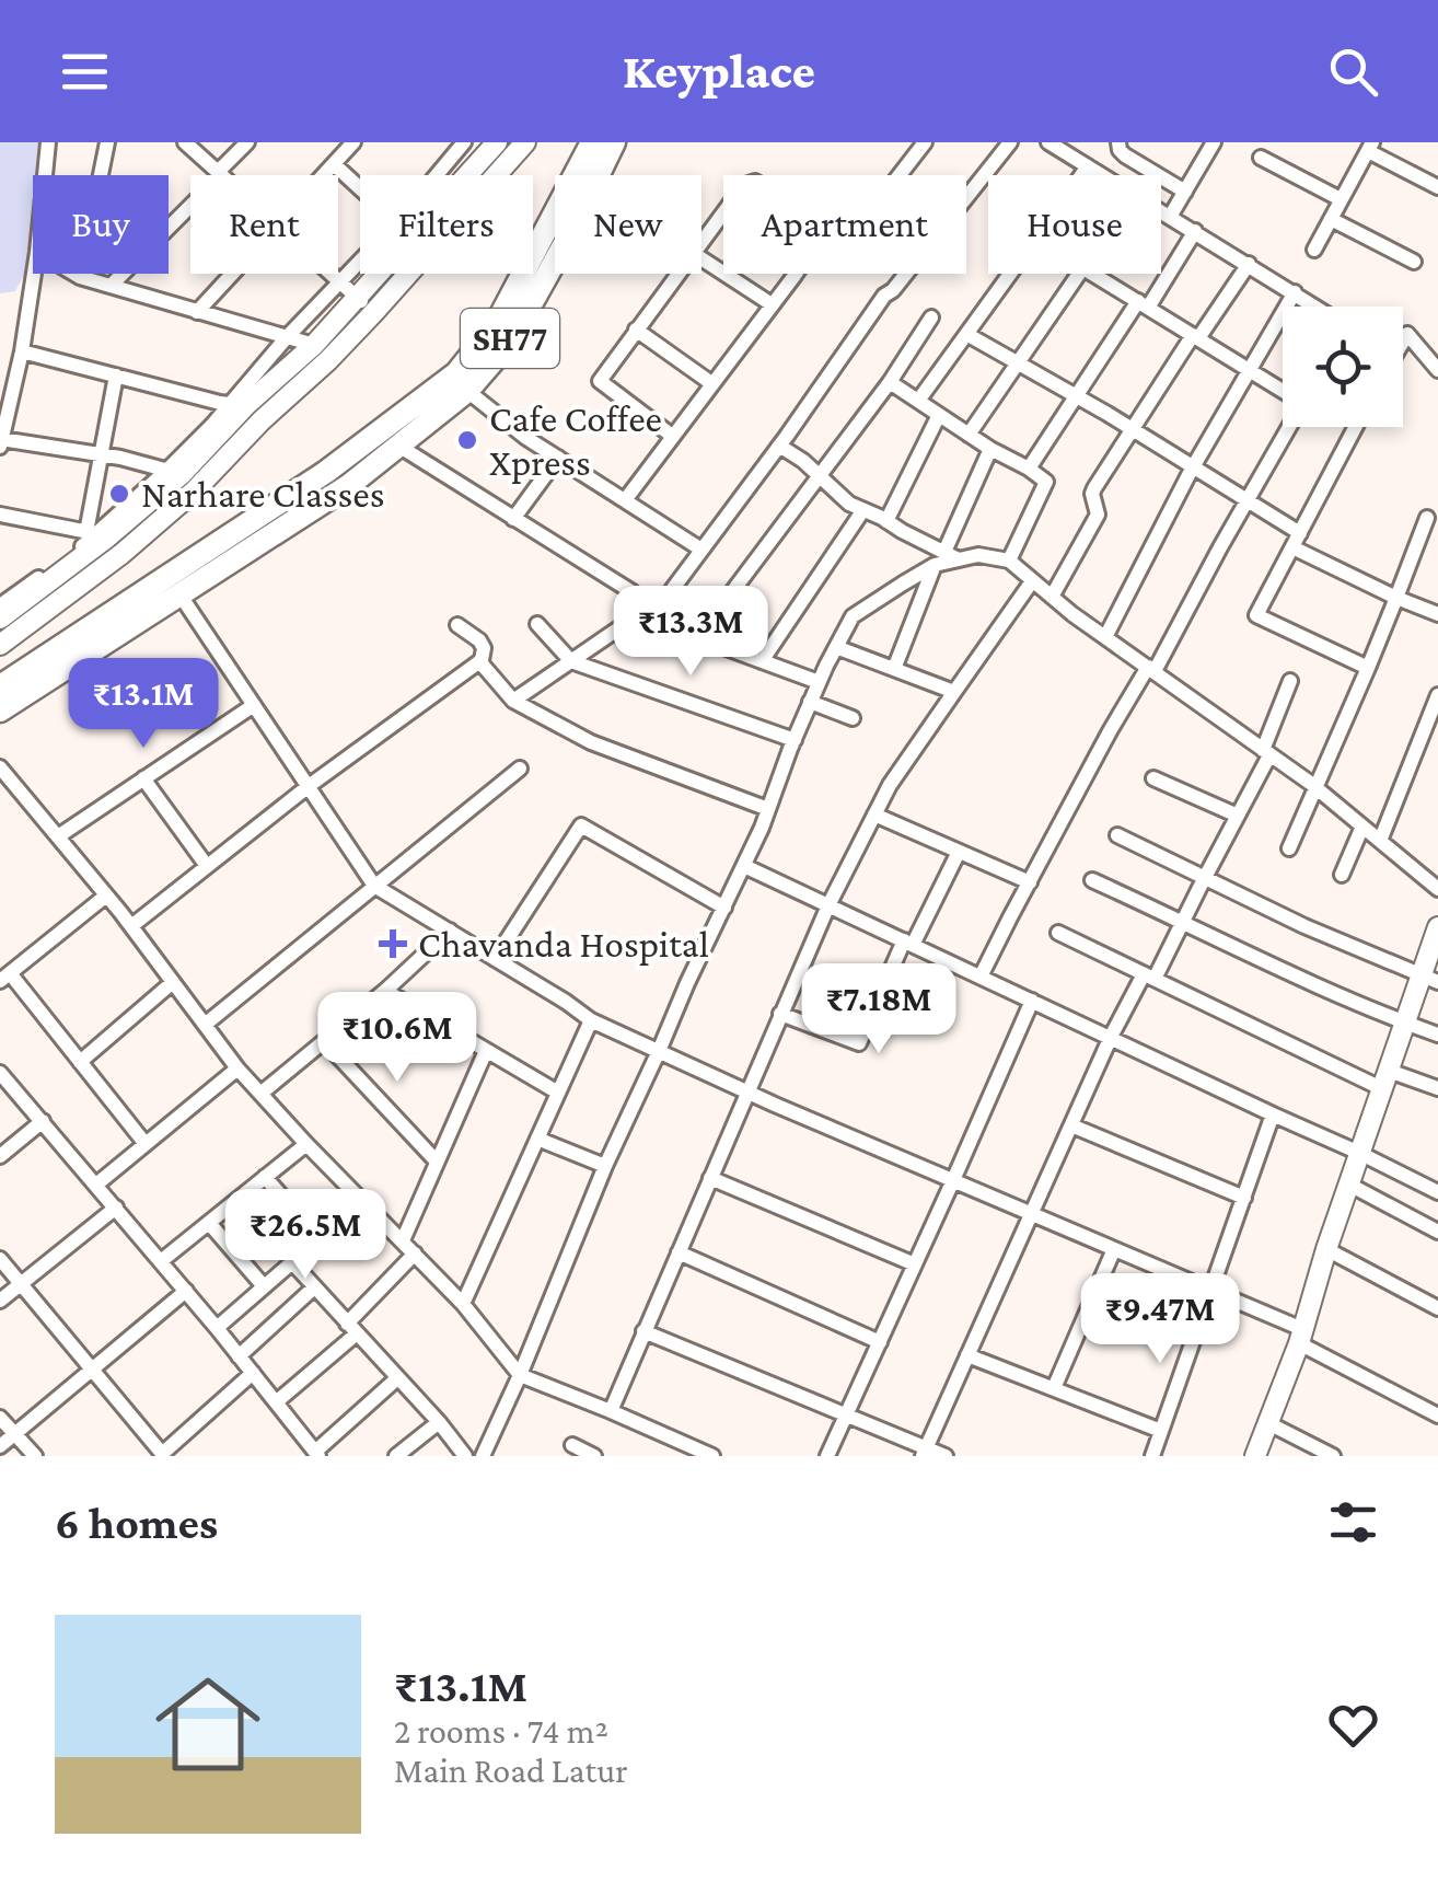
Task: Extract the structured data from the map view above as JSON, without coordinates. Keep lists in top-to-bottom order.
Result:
{
  "streets": {
    "main road": ["SH77"]
  },
  "places": {
    "other": ["Cafe Coffee Xpress", "Narhare Classes"],
    "health": ["Chavanda Hospital"]
  },
  "page": {
    "header": "Keyplace",
    "chip": [
      "Buy",
      "Rent",
      "Filters",
      "New",
      "Apartment",
      "House"
    ],
    "price": [
      "₹13.3M",
      "₹13.1M",
      "₹7.18M",
      "₹10.6M",
      "₹26.5M",
      "₹9.47M"
    ],
    "heading": "6 homes",
    "list": [
      {
        "name": "₹13.1M",
        "note": "2 rooms · 74 m² · Main Road Latur"
      }
    ]
  }
}
